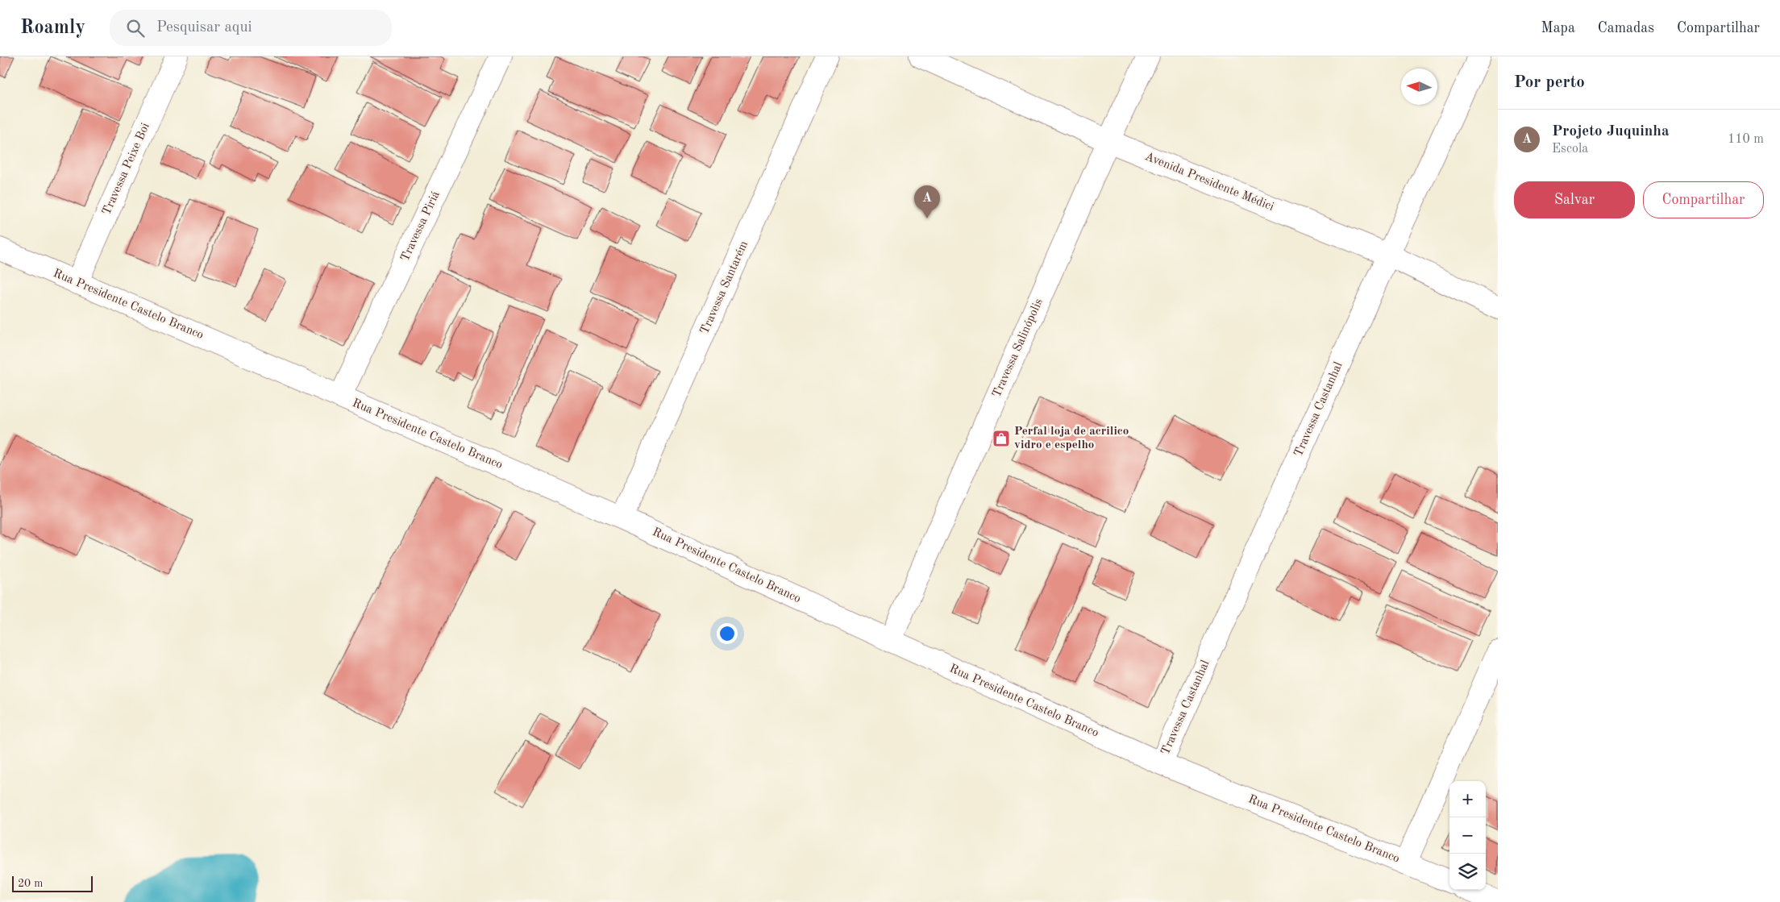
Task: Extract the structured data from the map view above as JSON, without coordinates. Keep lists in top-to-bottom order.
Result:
{
  "streets": {
    "street": [
      "Travessa Peixe Boi",
      "Avenida Presidente Médici",
      "Travessa Piriá",
      "Travessa Santarém",
      "Rua Presidente Castelo Branco",
      "Travessa Salinópolis",
      "Travessa Castanhal"
    ]
  },
  "crossings": [
    ["Travessa Peixe Boi", "Rua Presidente Castelo Branco"],
    ["Avenida Presidente Médici", "Travessa Salinópolis"],
    ["Avenida Presidente Médici", "Travessa Castanhal"],
    ["Travessa Piriá", "Rua Presidente Castelo Branco"],
    ["Travessa Santarém", "Rua Presidente Castelo Branco"],
    ["Rua Presidente Castelo Branco", "Travessa Salinópolis"],
    ["Rua Presidente Castelo Branco", "Travessa Castanhal"]
  ],
  "places": {
    "shop": ["Perfal loja de acrilico vidro e espelho"]
  },
  "scale_bar": "20 m",
  "north": "left",
  "page": {
    "header": "Roamly",
    "search": "Pesquisar aqui",
    "nav": ["Mapa", "Camadas", "Compartilhar"],
    "heading": "Por perto",
    "list": [
      {
        "mark": "A",
        "name": "Projeto Juquinha",
        "note": "Escola",
        "value": "110 m"
      }
    ],
    "buttons": ["Salvar", "Compartilhar"],
    "pins": "A",
    "map_buttons": ["+", "−"],
    "scale": "20 m"
  }
}
